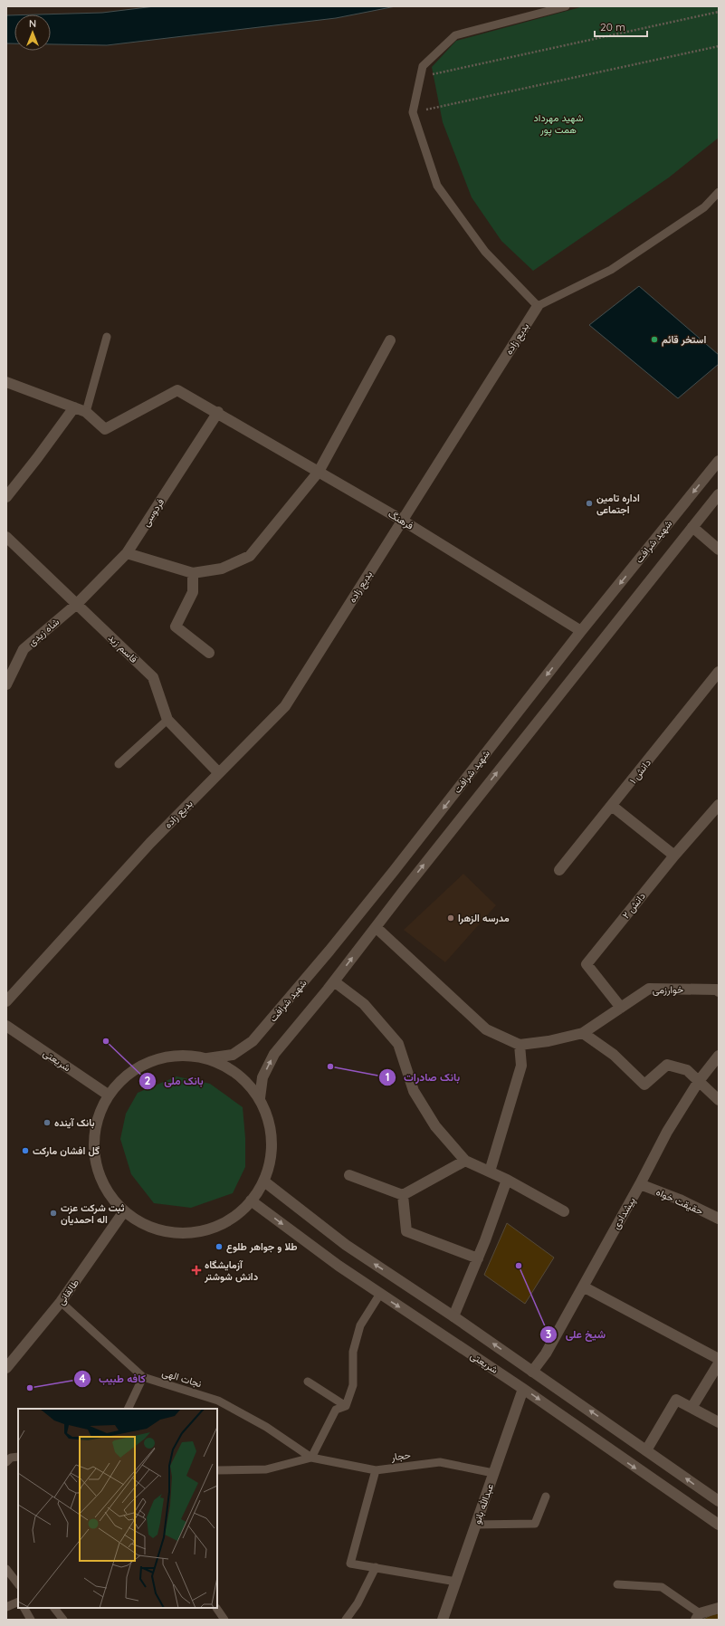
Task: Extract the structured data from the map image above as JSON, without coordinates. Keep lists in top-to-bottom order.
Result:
{
  "streets": {
    "street": [
      "بدیع زاده",
      "فردوسی",
      "فرهنگ",
      "شهید شرافت",
      "شاه زیدی",
      "قاسم زید",
      "دانش ۱",
      "دانش ۲",
      "خوارزمی",
      "شریعتی",
      "حقیقت خواه",
      "پیشدادی",
      "طالقانی",
      "عبدالله بانو"
    ],
    "lane": ["نجات الهی", "حجار"]
  },
  "crossings": [
    ["بدیع زاده", "فرهنگ"],
    ["بدیع زاده", "قاسم زید"],
    ["فردوسی", "فرهنگ"],
    ["فردوسی", "شاه زیدی"],
    ["فردوسی", "قاسم زید"],
    ["فرهنگ", "شهید شرافت"],
    ["شاه زیدی", "قاسم زید"],
    ["دانش ۲", "خوارزمی"],
    ["شریعتی", "پیشدادی"],
    ["شریعتی", "عبدالله بانو"],
    ["حقیقت خواه", "پیشدادی"],
    ["طالقانی", "نجات الهی"],
    ["نجات الهی", "حجار"],
    ["حجار", "عبدالله بانو"]
  ],
  "parks": ["شهید مهرداد همت پور"],
  "places": {
    "other": [
      "استخر قائم",
      "اداره تامین اجتماعی",
      "مدرسه الزهرا",
      "بانک ملی",
      "بانک صادرات",
      "بانک آینده",
      "گل افشان مارکت",
      "ثبت شرکت عزت اله احمدیان",
      "طلا و جواهر طلوع",
      "شیخ علی",
      "کافه طبیب"
    ],
    "health": ["آزمایشگاه دانش شوشتر"]
  },
  "scale_bar": "20 m",
  "north": "top"
}
